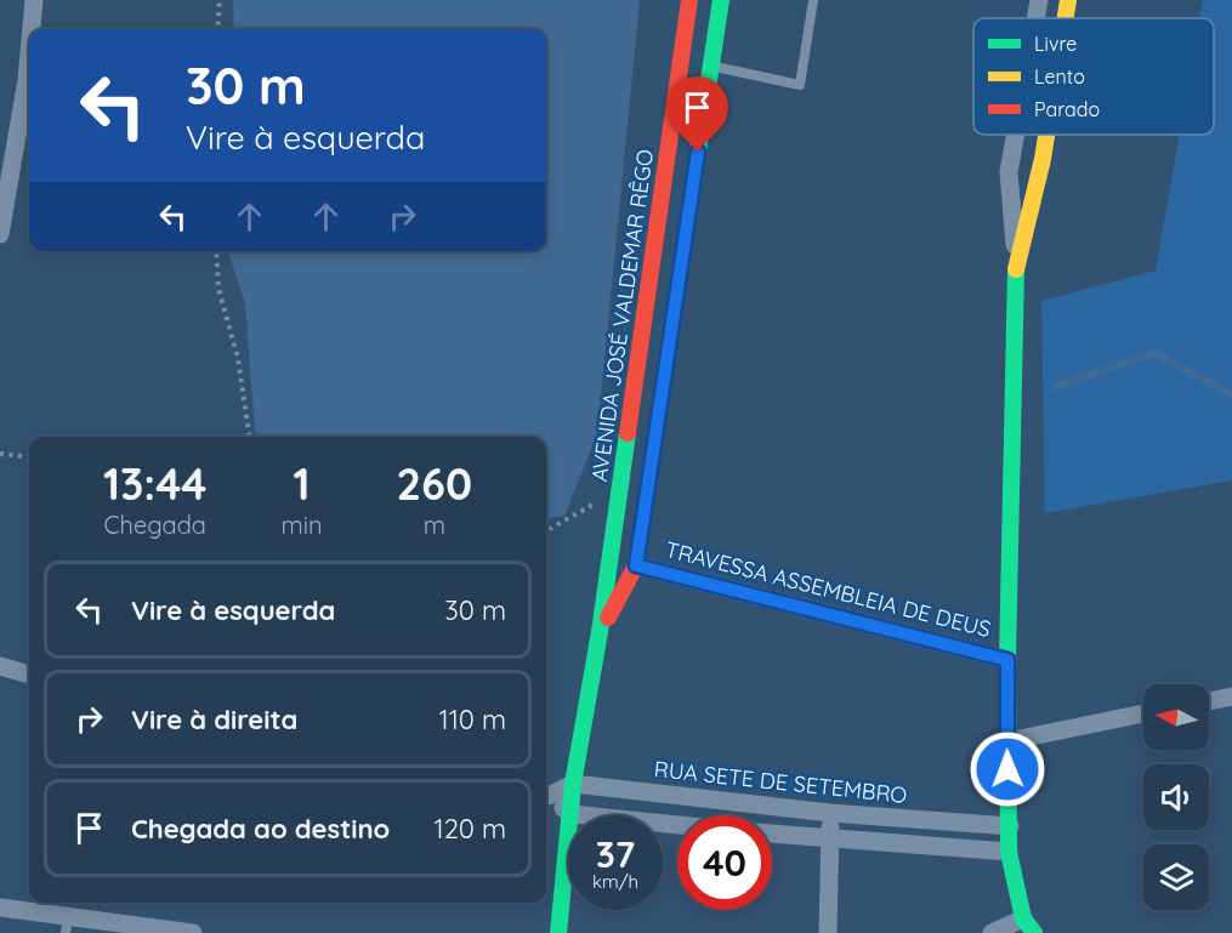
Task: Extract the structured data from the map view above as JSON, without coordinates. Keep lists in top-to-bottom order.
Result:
{
  "streets": {
    "street": ["AVENIDA JOSÉ VALDEMAR RÊGO", "TRAVESSA ASSEMBLEIA DE DEUS", "RUA SETE DE SETEMBRO"]
  },
  "crossings": [
    ["AVENIDA JOSÉ VALDEMAR RÊGO", "RUA SETE DE SETEMBRO"]
  ],
  "legend": ["Livre", "Lento", "Parado"],
  "north": "left",
  "page": {
    "turn": ["30 m", "Vire à esquerda"],
    "eta": [
      "13:44",
      "Chegada",
      "1",
      "min",
      "260",
      "m"
    ],
    "list": [
      {
        "name": "Vire à esquerda",
        "value": "30 m"
      },
      {
        "name": "Vire à direita",
        "value": "110 m"
      },
      {
        "name": "Chegada ao destino",
        "value": "120 m"
      }
    ],
    "speed": "37 km/h",
    "limit": "40"
  }
}
